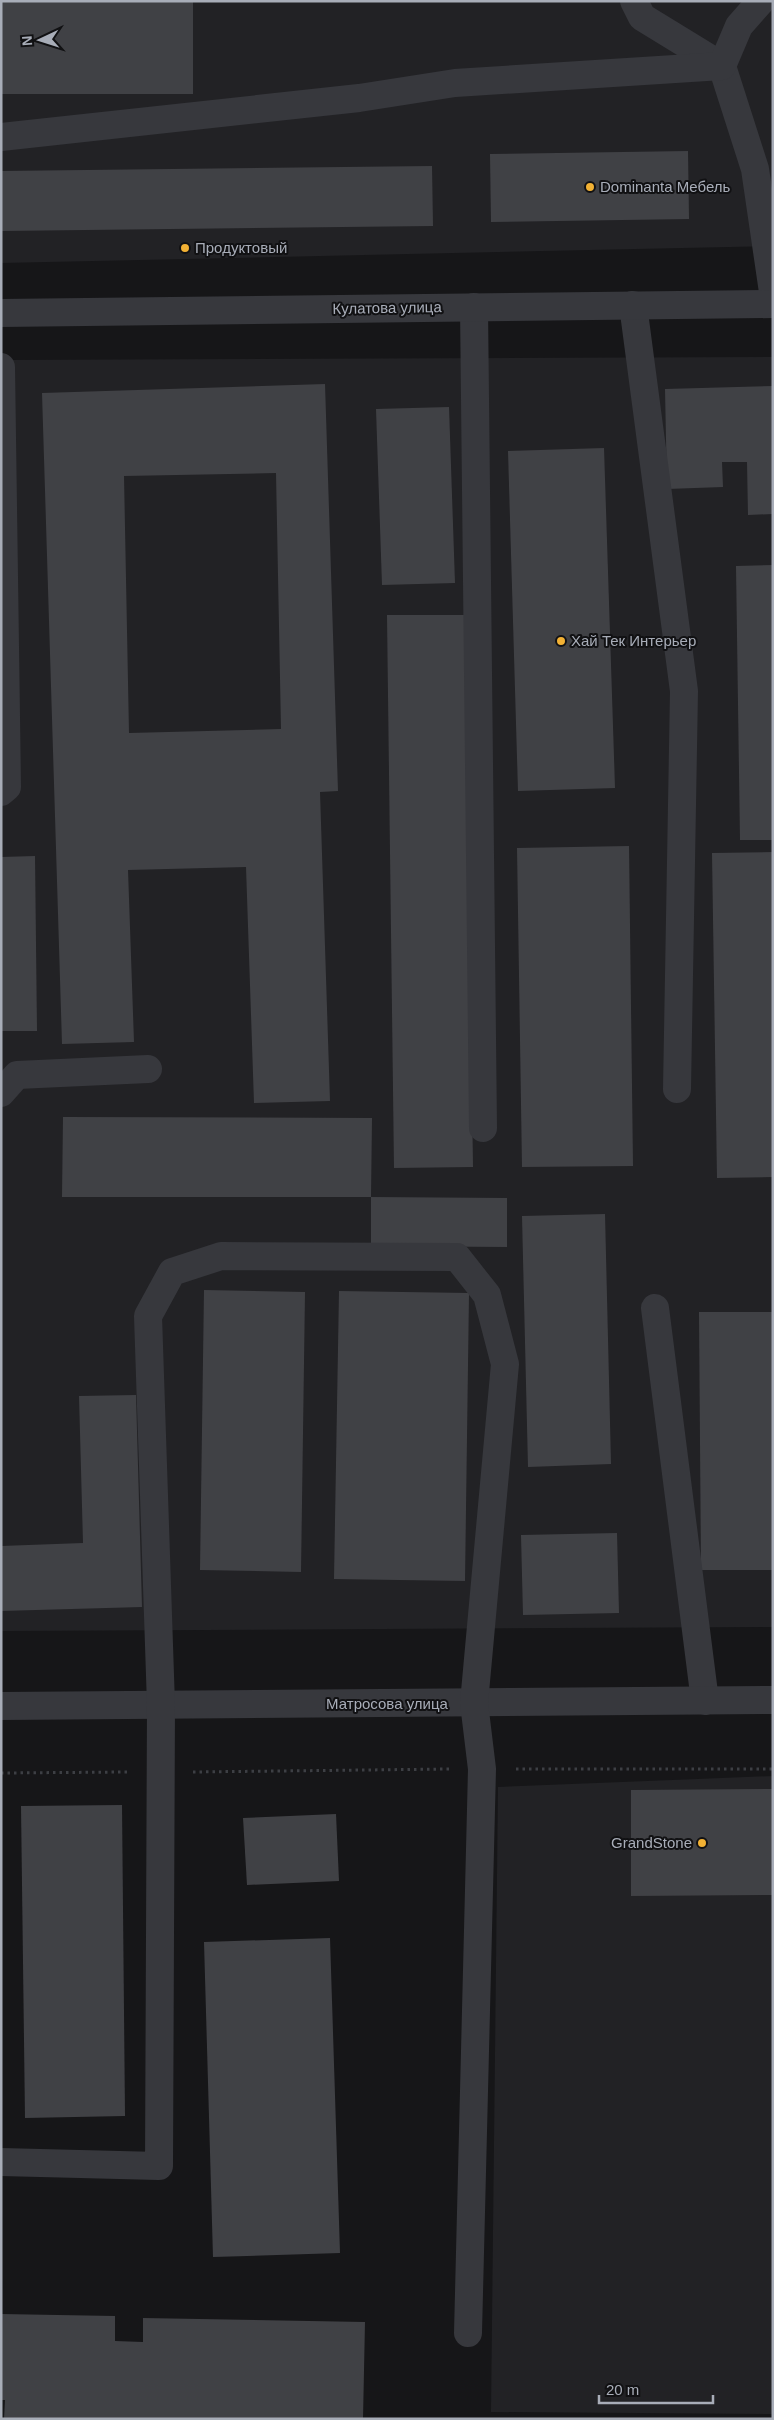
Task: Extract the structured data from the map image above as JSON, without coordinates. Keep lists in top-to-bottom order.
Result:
{
  "streets": {
    "street": ["Кулатова улица", "Матросова улица"]
  },
  "places": [
    "Dominanta Мебель",
    "Продуктовый",
    "Хай Тек Интерьер",
    "GrandStone"
  ],
  "scale_bar": "20 m",
  "north": "left"
}
